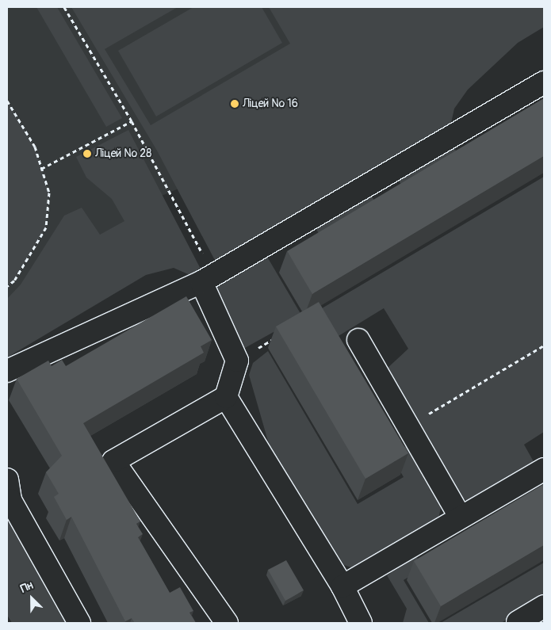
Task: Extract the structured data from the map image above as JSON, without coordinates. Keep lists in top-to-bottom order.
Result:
{
  "places": ["Ліцей № 16", "Ліцей № 28"],
  "north": "top left"
}
